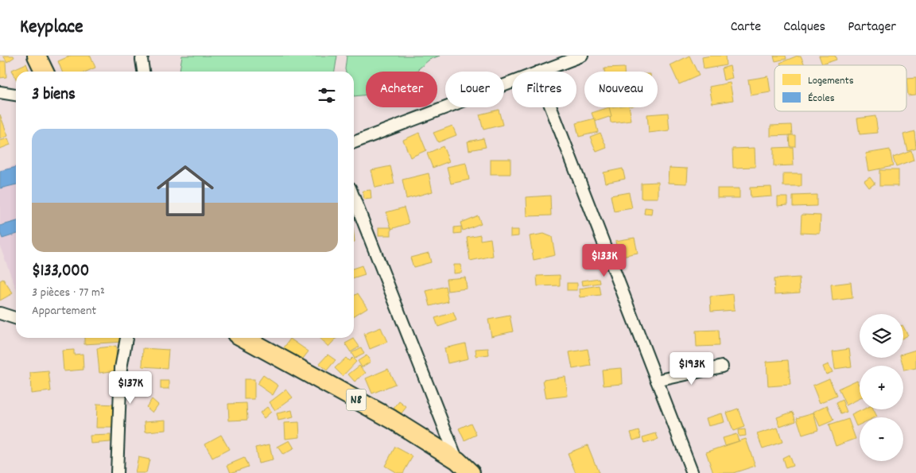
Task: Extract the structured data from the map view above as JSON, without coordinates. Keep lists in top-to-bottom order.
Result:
{
  "streets": {
    "main road": ["N8"]
  },
  "legend": ["Logements", "Écoles"],
  "page": {
    "header": "Keyplace",
    "nav": ["Carte", "Calques", "Partager"],
    "chip": [
      "Acheter",
      "Louer",
      "Filtres",
      "Nouveau"
    ],
    "heading": "3 biens",
    "list": [
      {
        "name": "$133,000",
        "note": "3 pièces · 77 m² · Appartement"
      }
    ],
    "price": ["$133K", "$193K", "$137K"],
    "map_buttons": ["+", "−"]
  }
}
